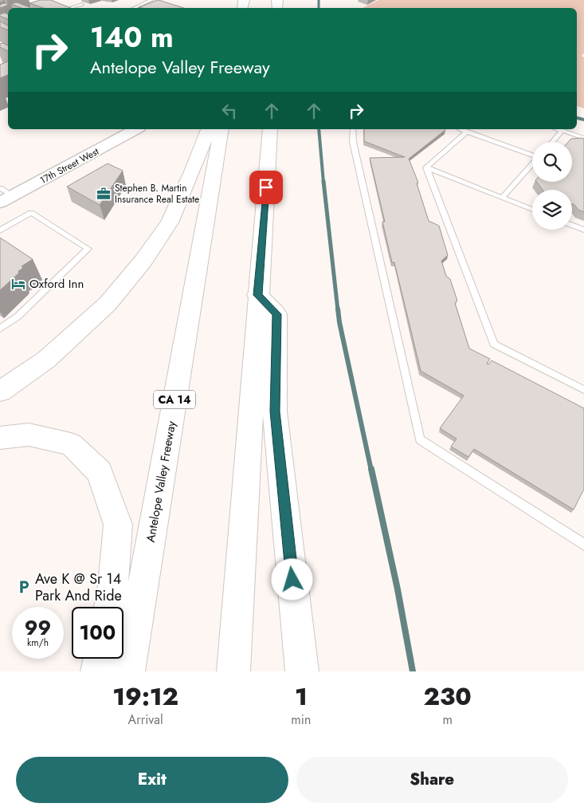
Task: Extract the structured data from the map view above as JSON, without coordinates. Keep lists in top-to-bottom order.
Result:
{
  "streets": {
    "highway": ["CA 14", "Antelope Valley Freeway"],
    "street": ["17th Street West"]
  },
  "places": {
    "office": ["Stephen B. Martin Insurance Real Estate"],
    "hotel": ["Oxford Inn"],
    "parking": ["Ave K @ Sr 14 Park And Ride"]
  },
  "page": {
    "turn": ["140 m", "Antelope Valley Freeway"],
    "speed": "99 km/h",
    "limit": "100",
    "eta": [
      "19:12",
      "Arrival",
      "1",
      "min",
      "230",
      "m"
    ],
    "buttons": ["Exit", "Share"]
  }
}
